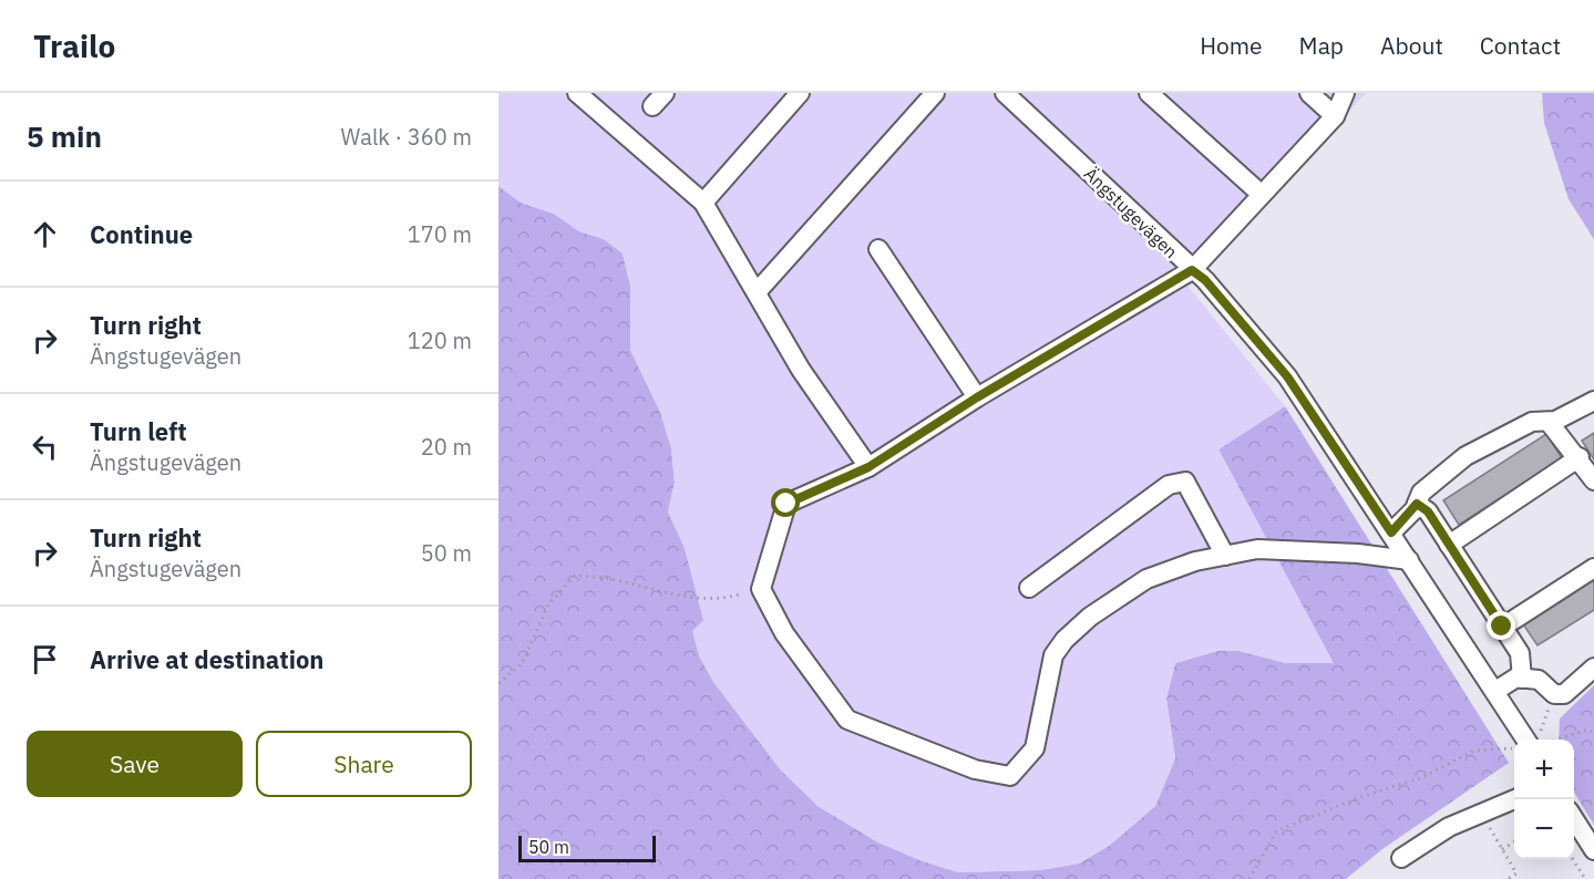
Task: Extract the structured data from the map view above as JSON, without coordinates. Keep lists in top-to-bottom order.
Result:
{
  "streets": {
    "street": ["Ängstugevägen"]
  },
  "scale_bar": "50 m",
  "page": {
    "header": "Trailo",
    "nav": [
      "Home",
      "Map",
      "About",
      "Contact"
    ],
    "heading": ["5 min", "Walk · 360 m"],
    "list": [
      ["Continue", "170 m"],
      ["Turn right", "Ängstugevägen", "120 m"],
      ["Turn left", "Ängstugevägen", "20 m"],
      ["Turn right", "Ängstugevägen", "50 m"],
      "Arrive at destination"
    ],
    "buttons": ["Save", "Share"],
    "map_buttons": ["+", "−"],
    "scale": "50 m"
  }
}
